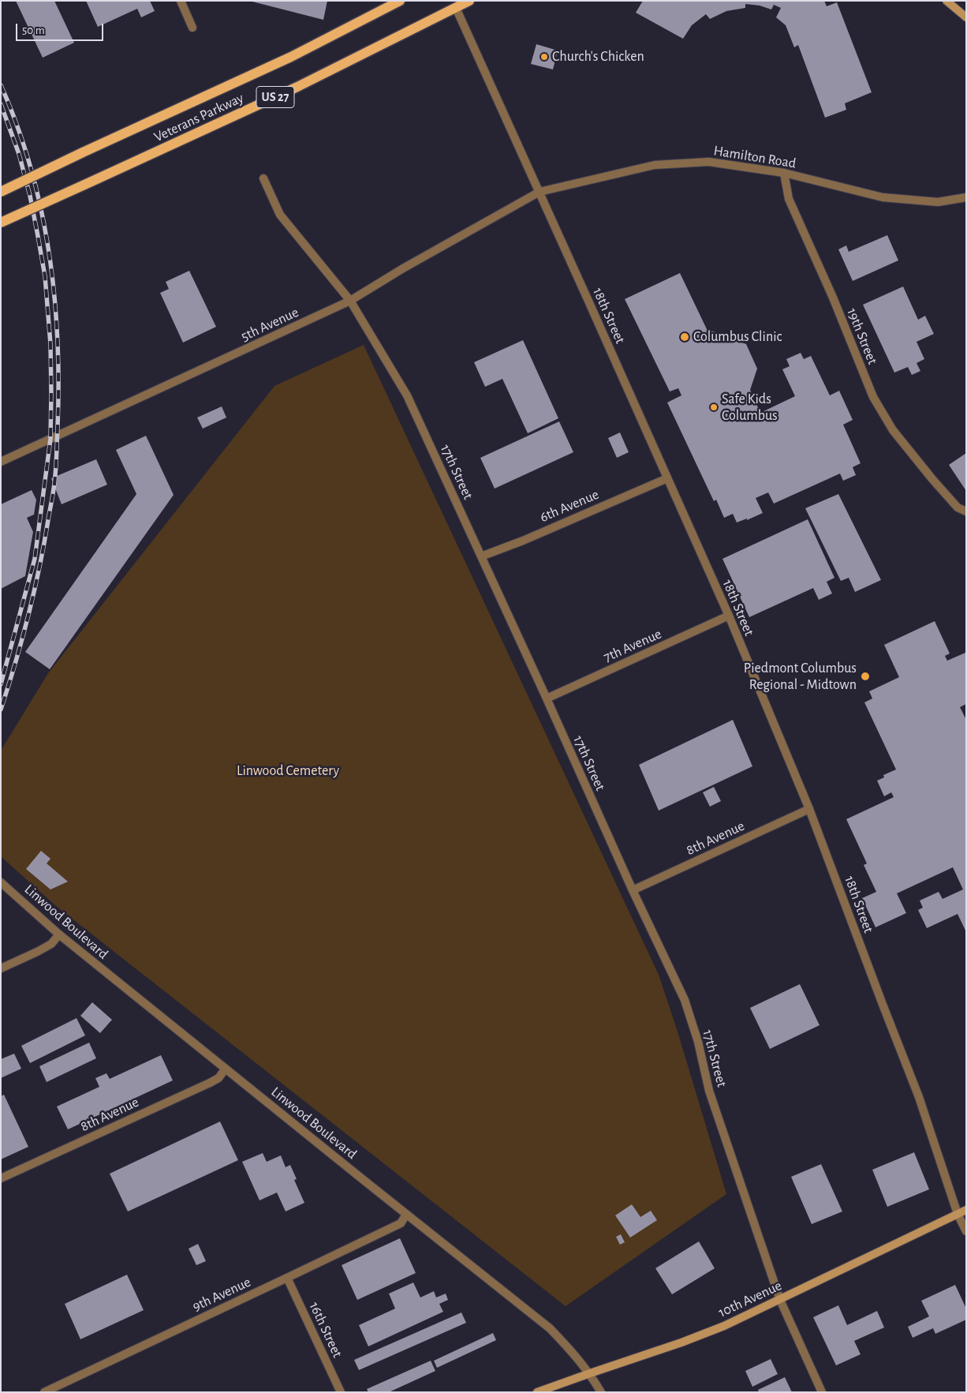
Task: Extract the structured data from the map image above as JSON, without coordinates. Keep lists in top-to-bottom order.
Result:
{
  "streets": {
    "main road": ["US 27", "Veterans Parkway", "10th Avenue"],
    "street": [
      "Hamilton Road",
      "18th Street",
      "5th Avenue",
      "19th Street",
      "17th Street",
      "6th Avenue",
      "7th Avenue",
      "8th Avenue",
      "Linwood Boulevard",
      "9th Avenue",
      "16th Street"
    ]
  },
  "crossings": [
    ["Veterans Parkway", "18th Street"],
    ["Hamilton Road", "18th Street"],
    ["Hamilton Road", "5th Avenue"],
    ["Hamilton Road", "19th Street"],
    ["18th Street", "5th Avenue"],
    ["18th Street", "6th Avenue"],
    ["18th Street", "7th Avenue"],
    ["18th Street", "8th Avenue"],
    ["18th Street", "10th Avenue"],
    ["5th Avenue", "17th Street"],
    ["17th Street", "6th Avenue"],
    ["17th Street", "7th Avenue"],
    ["17th Street", "8th Avenue"],
    ["17th Street", "10th Avenue"],
    ["8th Avenue", "Linwood Boulevard"],
    ["Linwood Boulevard", "9th Avenue"],
    ["Linwood Boulevard", "10th Avenue"],
    ["9th Avenue", "16th Street"]
  ],
  "parks": ["Linwood Cemetery"],
  "places": [
    "Church's Chicken",
    "Columbus Clinic",
    "Safe Kids Columbus",
    "Piedmont Columbus Regional - Midtown"
  ],
  "scale_bar": "50 m"
}
